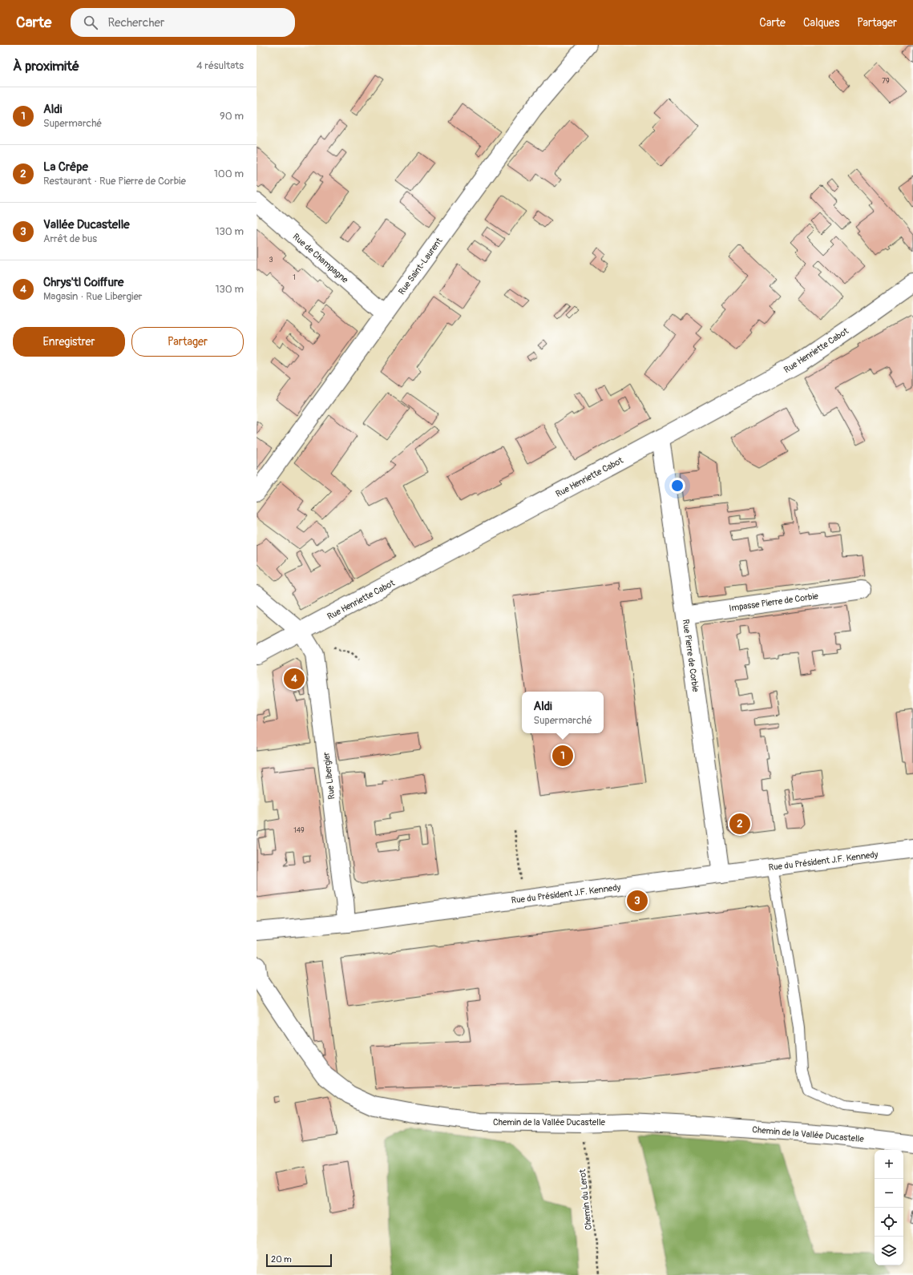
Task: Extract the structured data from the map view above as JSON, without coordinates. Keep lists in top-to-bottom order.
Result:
{
  "streets": {
    "street": [
      "Rue de Champagne",
      "Rue Saint-Laurent",
      "Rue Henriette Cabot",
      "Impasse Pierre de Corbie",
      "Rue Pierre de Corbie",
      "Rue Libergier",
      "Rue du Président J.F. Kennedy",
      "Chemin de la Vallée Ducastelle"
    ],
    "path": ["Chemin du Lerot"]
  },
  "crossings": [
    ["Rue de Champagne", "Rue Saint-Laurent"],
    ["Rue Henriette Cabot", "Rue Pierre de Corbie"],
    ["Rue Henriette Cabot", "Rue Libergier"],
    ["Impasse Pierre de Corbie", "Rue Pierre de Corbie"],
    ["Rue Pierre de Corbie", "Rue du Président J.F. Kennedy"],
    ["Rue Libergier", "Rue du Président J.F. Kennedy"],
    ["Chemin de la Vallée Ducastelle", "Chemin du Lerot"]
  ],
  "house_numbers": [
    "79",
    "3",
    "1",
    "149"
  ],
  "scale_bar": "20 m",
  "page": {
    "header": "Carte",
    "search": "Rechercher",
    "nav": ["Carte", "Calques", "Partager"],
    "heading": ["À proximité", "4 résultats"],
    "list": [
      {
        "mark": "1",
        "name": "Aldi",
        "note": "Supermarché",
        "value": "90 m"
      },
      {
        "mark": "2",
        "name": "La Crêpe",
        "note": "Restaurant · Rue Pierre de Corbie",
        "value": "100 m"
      },
      {
        "mark": "3",
        "name": "Vallée Ducastelle",
        "note": "Arrêt de bus",
        "value": "130 m"
      },
      {
        "mark": "4",
        "name": "Chrys'tl Coiffure",
        "note": "Magasin · Rue Libergier",
        "value": "130 m"
      }
    ],
    "buttons": ["Enregistrer", "Partager"],
    "pins": [
      "4",
      "1",
      "2",
      "3"
    ],
    "popup": ["Aldi", "Supermarché"],
    "map_buttons": ["+", "−"],
    "scale": "20 m"
  }
}
